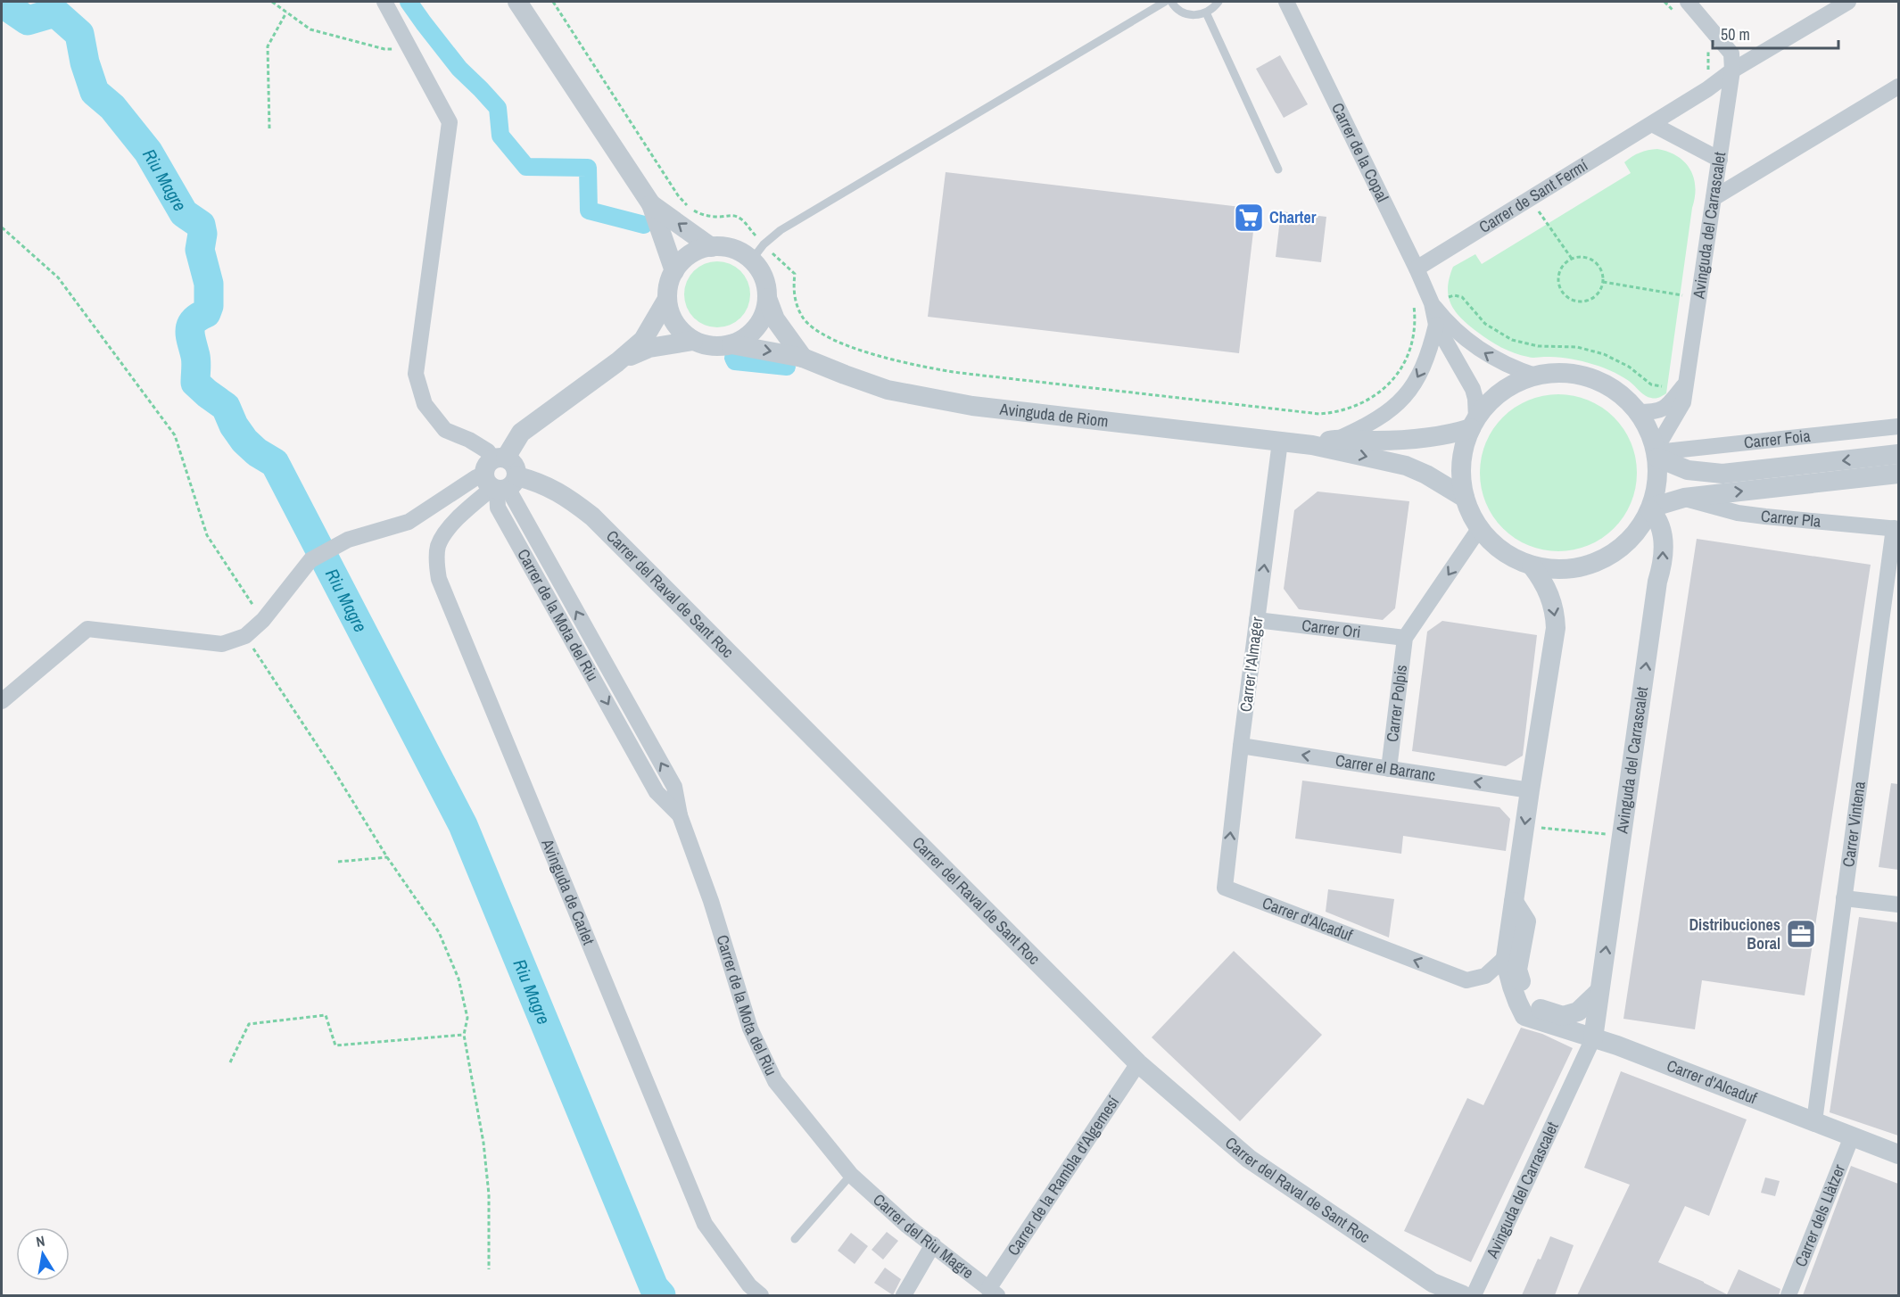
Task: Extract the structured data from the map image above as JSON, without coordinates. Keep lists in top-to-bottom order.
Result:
{
  "streets": {
    "street": [
      "Carrer de la Copal",
      "Carrer de Sant Fermí",
      "Avinguda del Carrascalet",
      "Avinguda de Riom",
      "Carrer Foia",
      "Carrer Pla",
      "Carrer del Raval de Sant Roc",
      "Carrer de la Mota del Riu",
      "Carrer Ori",
      "Carrer l'Almager",
      "Carrer Polpis",
      "Carrer el Barranc",
      "Carrer Vintena",
      "Avinguda de Carlet",
      "Carrer d'Alcaduf",
      "Carrer de la Rambla d'Algemesí",
      "Carrer dels Llàtzer",
      "Carrer del Riu Magre"
    ]
  },
  "crossings": [
    ["Carrer de la Copal", "Carrer de Sant Fermí"],
    ["Carrer de la Copal", "Avinguda de Riom"],
    ["Carrer de Sant Fermí", "Avinguda del Carrascalet"],
    ["Avinguda del Carrascalet", "Carrer Foia"],
    ["Avinguda del Carrascalet", "Carrer d'Alcaduf"],
    ["Avinguda de Riom", "Carrer l'Almager"],
    ["Carrer Pla", "Carrer Vintena"],
    ["Carrer del Raval de Sant Roc", "Carrer de la Mota del Riu"],
    ["Carrer del Raval de Sant Roc", "Avinguda de Carlet"],
    ["Carrer del Raval de Sant Roc", "Carrer de la Rambla d'Algemesí"],
    ["Carrer de la Mota del Riu", "Avinguda de Carlet"],
    ["Carrer de la Mota del Riu", "Carrer del Riu Magre"],
    ["Carrer Ori", "Carrer l'Almager"],
    ["Carrer Ori", "Carrer Polpis"],
    ["Carrer l'Almager", "Carrer el Barranc"],
    ["Carrer l'Almager", "Carrer d'Alcaduf"],
    ["Carrer Polpis", "Carrer el Barranc"],
    ["Carrer Vintena", "Carrer d'Alcaduf"],
    ["Carrer d'Alcaduf", "Carrer dels Llàtzer"],
    ["Carrer de la Rambla d'Algemesí", "Carrer del Riu Magre"]
  ],
  "one_way": ["Carrer l'Almager", "Carrer el Barranc", "Carrer d'Alcaduf"],
  "water": ["Riu Magre"],
  "places": {
    "supermarket": ["Charter"],
    "office": ["Distribuciones Boral"]
  },
  "scale_bar": "50 m",
  "north": "top"
}
